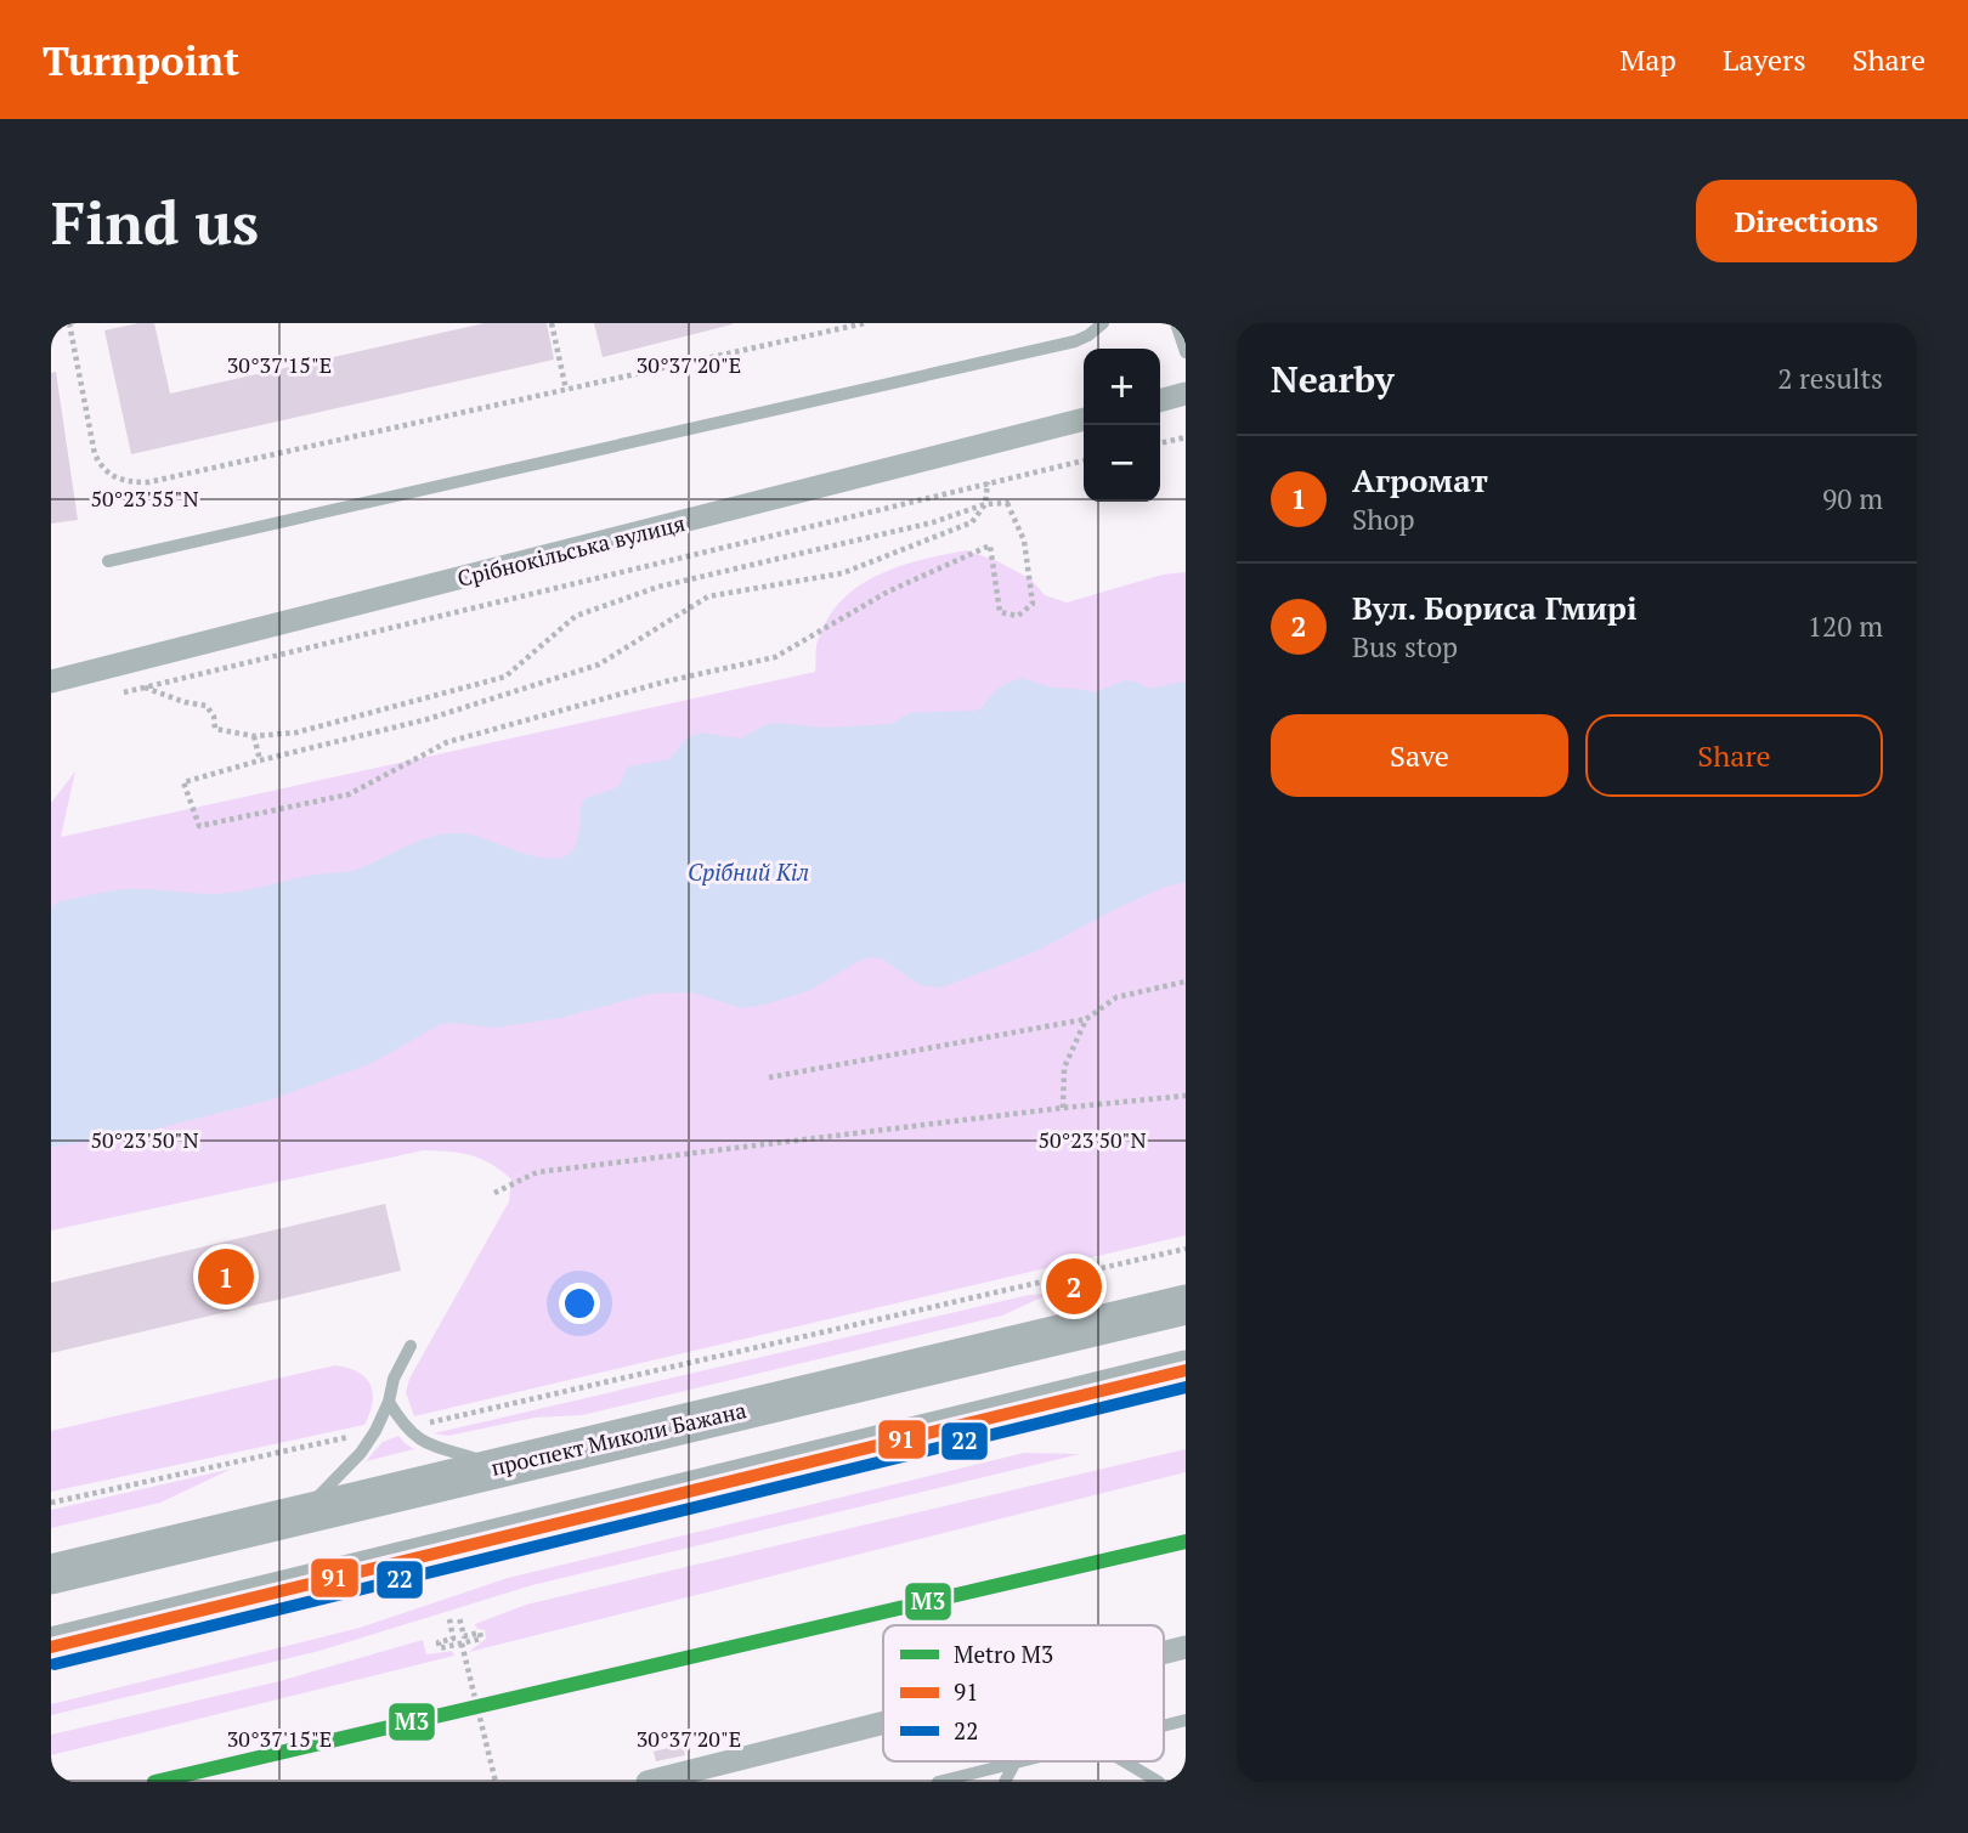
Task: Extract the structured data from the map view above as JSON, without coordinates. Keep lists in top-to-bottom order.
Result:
{
  "streets": {
    "highway": ["проспект Миколи Бажана"],
    "street": ["Срібнокільська вулиця"]
  },
  "water": ["Срібний Кіл"],
  "lines": ["transit line 91", "transit line 22", "metro line M3"],
  "legend": ["Metro M3", "91", "22"],
  "page": {
    "header": "Turnpoint",
    "nav": ["Map", "Layers", "Share"],
    "buttons": [
      "Directions",
      ["Save", "Share"]
    ],
    "title": "Find us",
    "heading": ["Nearby", "2 results"],
    "map_buttons": ["+", "−"],
    "list": [
      {
        "mark": "1",
        "name": "Агромат",
        "note": "Shop",
        "value": "90 m"
      },
      {
        "mark": "2",
        "name": "Вул. Бориса Гмирі",
        "note": "Bus stop",
        "value": "120 m"
      }
    ],
    "pins": ["1", "2"]
  },
  "coordinates": [
    "30°37'15\"E",
    "30°37'20\"E",
    "50°23'55\"N",
    "50°23'50\"N"
  ]
}
